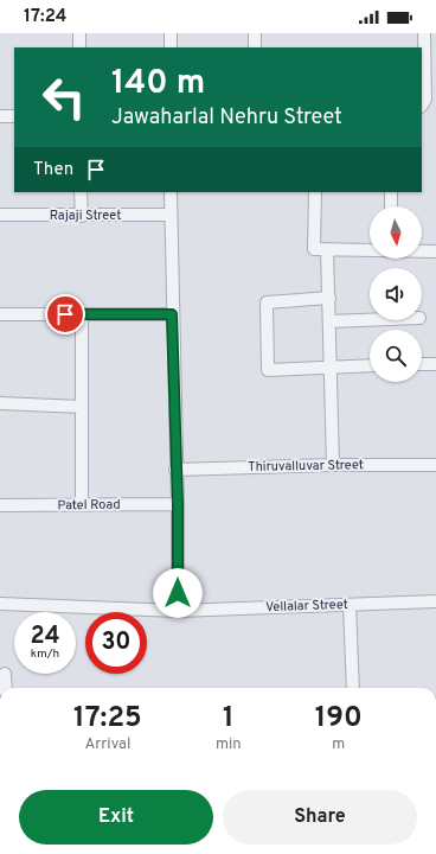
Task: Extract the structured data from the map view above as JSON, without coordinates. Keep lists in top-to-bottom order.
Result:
{
  "streets": {
    "street": [
      "Rajaji Street",
      "Thiruvalluvar Street",
      "Patel Road",
      "Vellalar Street"
    ]
  },
  "north": "bottom",
  "page": {
    "status": "17:24",
    "turn": ["140 m", "Jawaharlal Nehru Street"],
    "then": "Then",
    "speed": "24 km/h",
    "limit": "30",
    "eta": [
      "17:25",
      "Arrival",
      "1",
      "min",
      "190",
      "m"
    ],
    "buttons": ["Exit", "Share"]
  }
}
